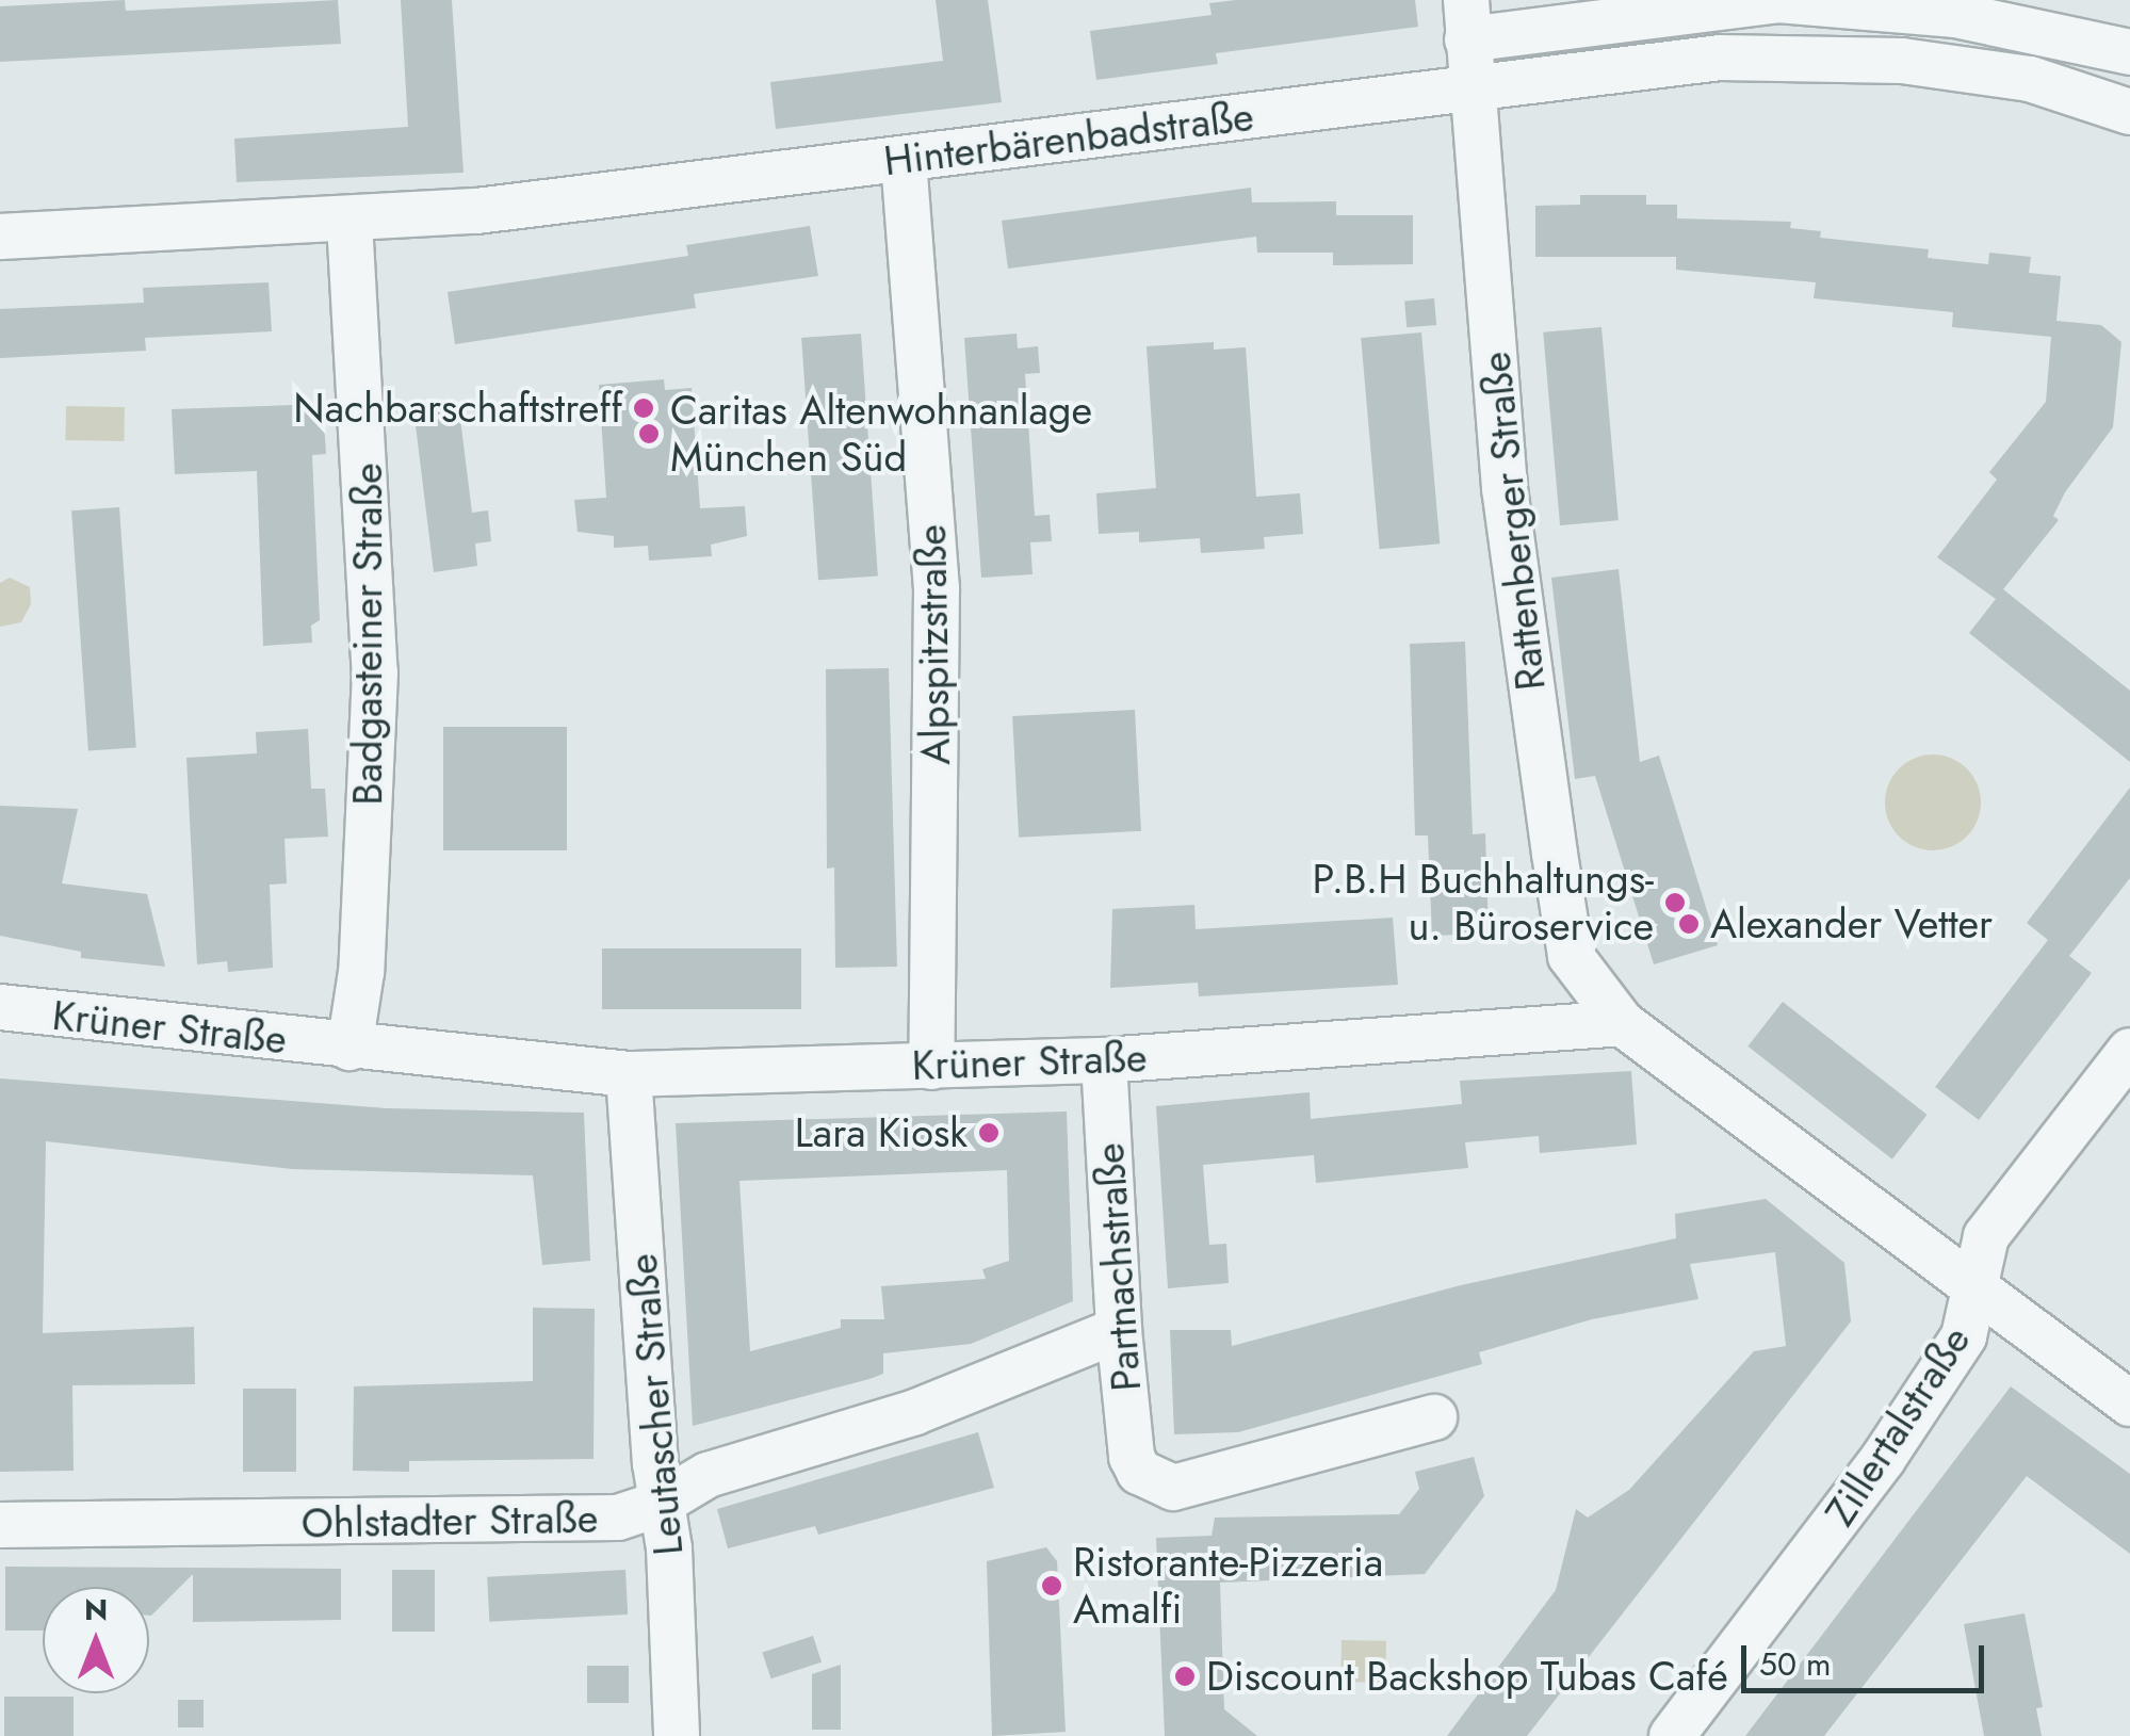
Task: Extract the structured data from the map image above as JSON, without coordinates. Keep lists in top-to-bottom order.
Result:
{
  "streets": {
    "street": [
      "Hinterbärenbadstraße",
      "Rattenberger Straße",
      "Badgasteiner Straße",
      "Alpspitzstraße",
      "Krüner Straße",
      "Partnachstraße",
      "Leutascher Straße",
      "Zillertalstraße",
      "Ohlstadter Straße"
    ]
  },
  "crossings": [
    ["Hinterbärenbadstraße", "Rattenberger Straße"],
    ["Hinterbärenbadstraße", "Badgasteiner Straße"],
    ["Hinterbärenbadstraße", "Alpspitzstraße"],
    ["Rattenberger Straße", "Krüner Straße"],
    ["Badgasteiner Straße", "Krüner Straße"],
    ["Alpspitzstraße", "Krüner Straße"],
    ["Krüner Straße", "Partnachstraße"],
    ["Krüner Straße", "Leutascher Straße"],
    ["Partnachstraße", "Ohlstadter Straße"],
    ["Leutascher Straße", "Ohlstadter Straße"]
  ],
  "places": [
    "Nachbarschaftstreff",
    "Caritas Altenwohnanlage München Süd",
    "P.B.H Buchhaltungs- u. Büroservice",
    "Alexander Vetter",
    "Lara Kiosk",
    "Ristorante-Pizzeria Amalfi",
    "Discount Backshop Tubas Café"
  ],
  "scale_bar": "50 m",
  "north": "top"
}
